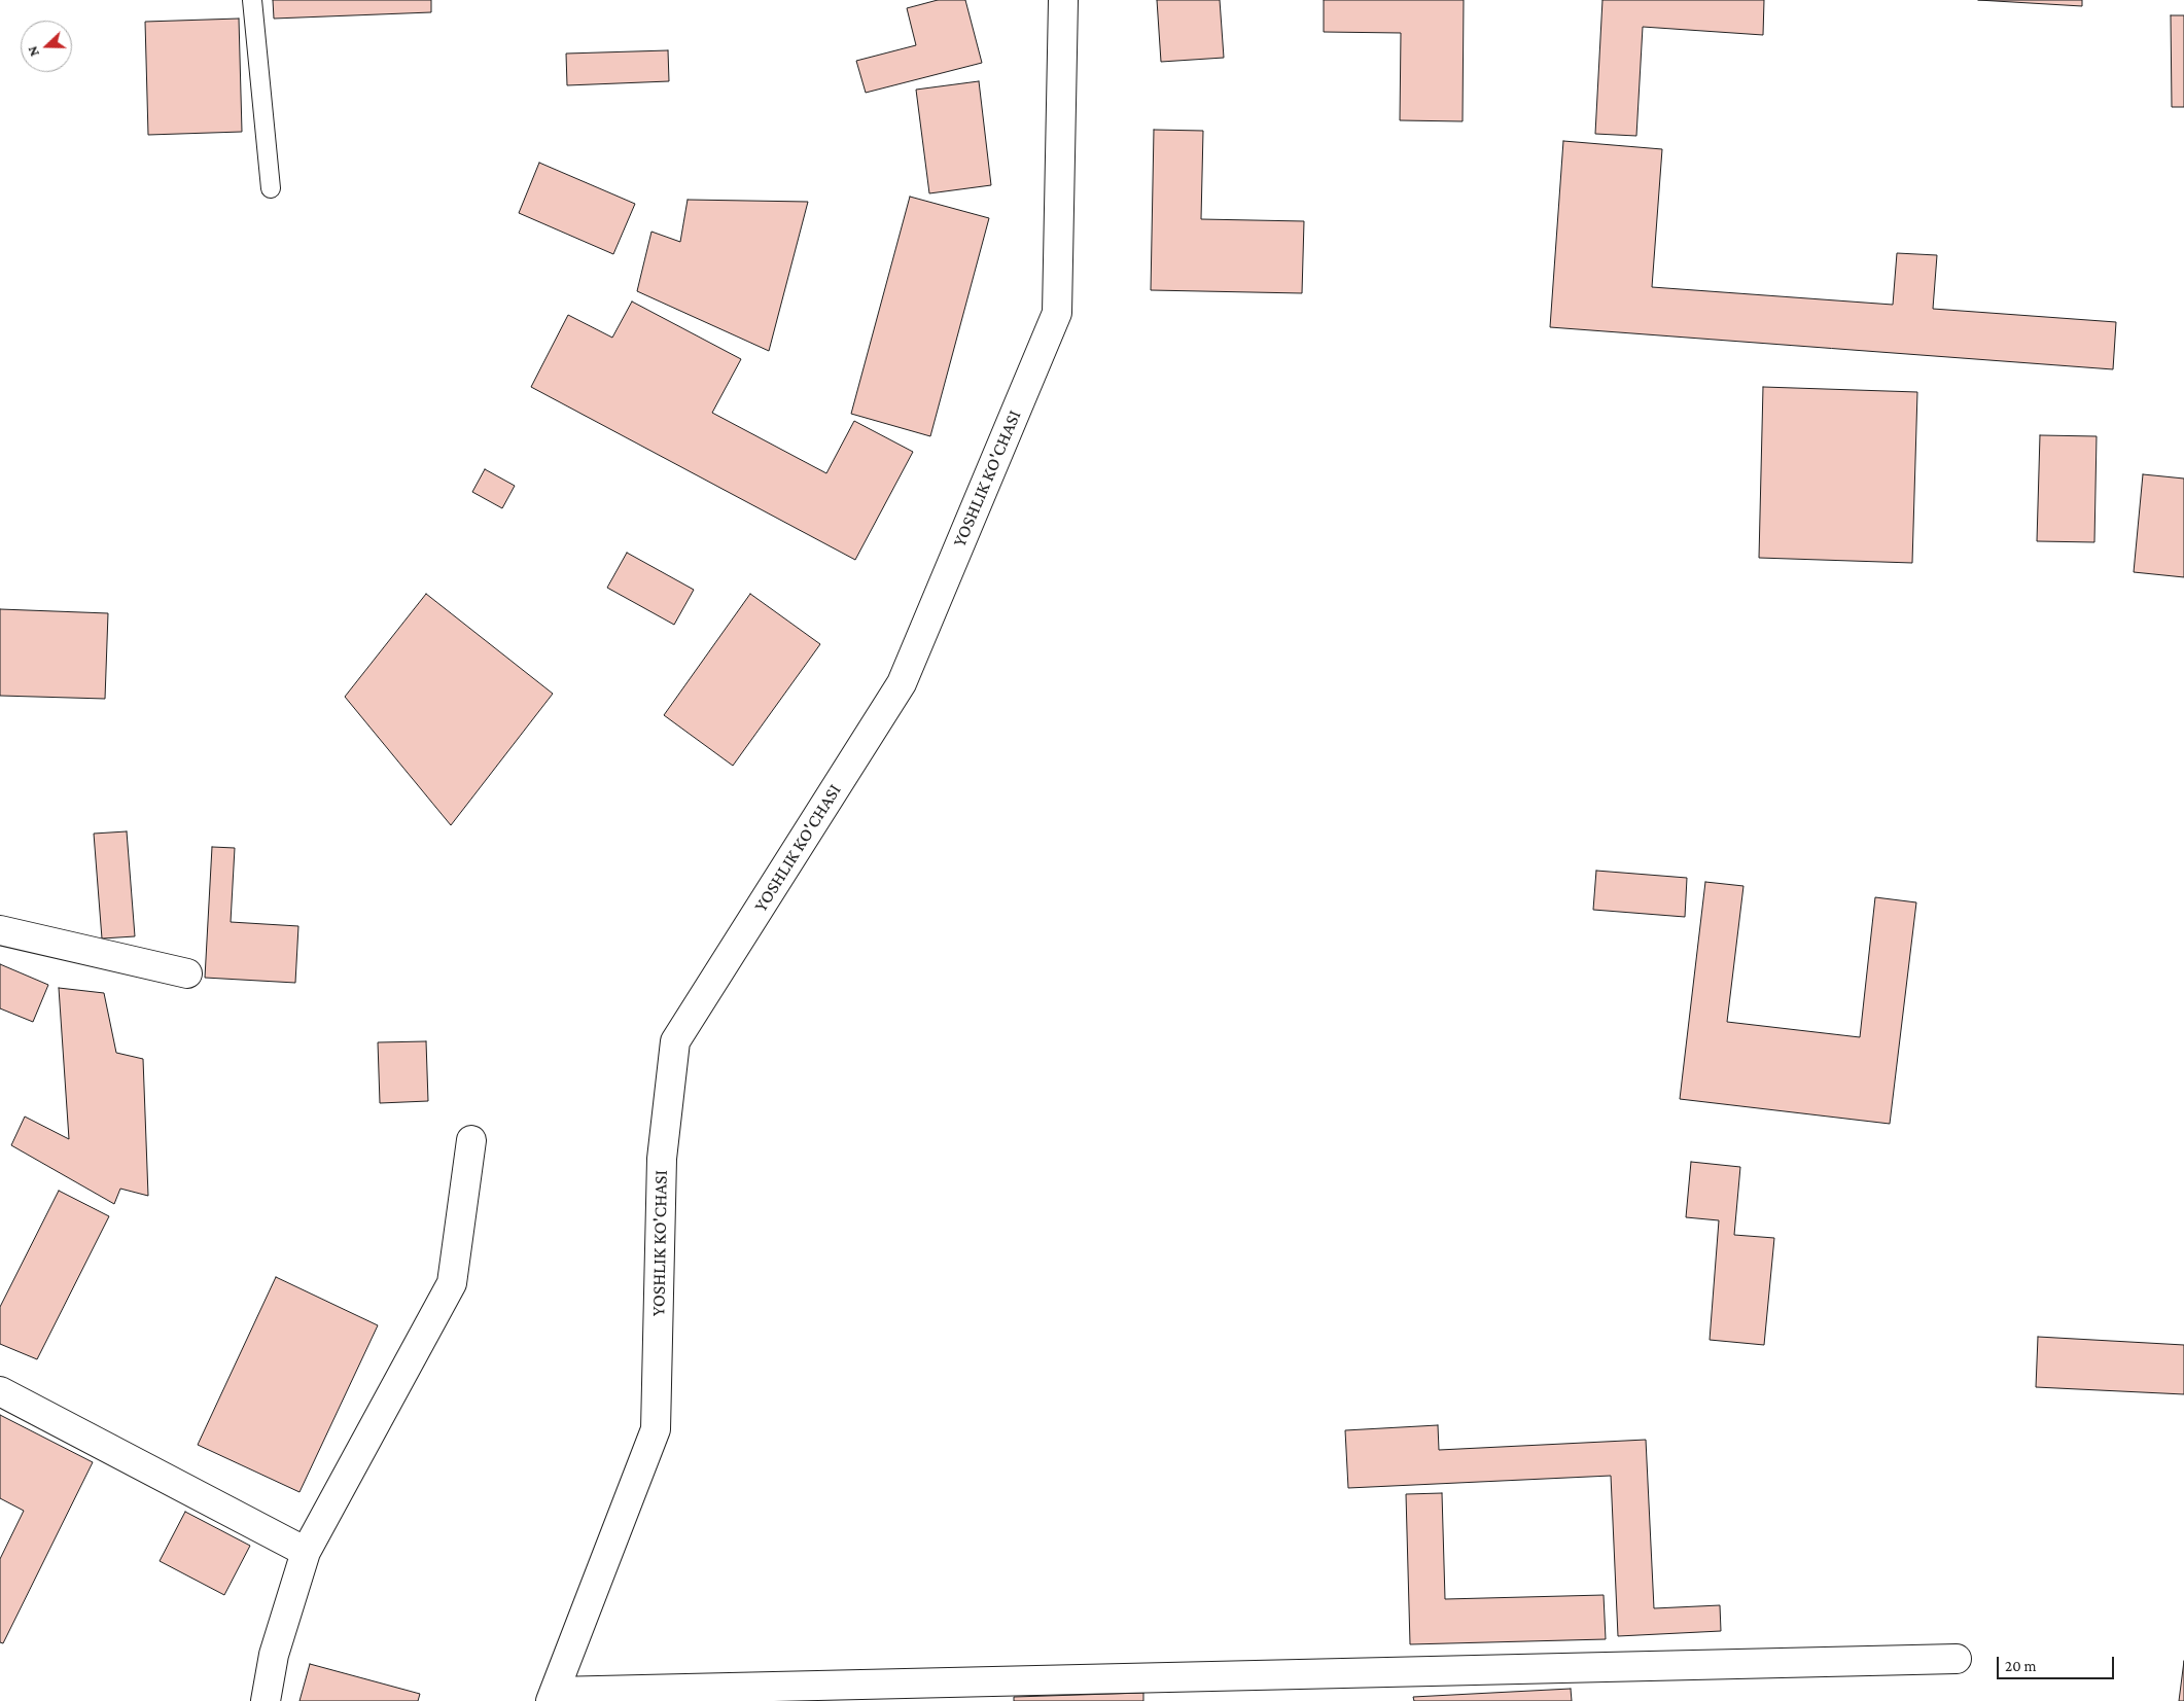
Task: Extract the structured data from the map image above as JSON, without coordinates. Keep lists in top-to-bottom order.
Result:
{
  "streets": {
    "street": ["YOSHLIK KO'CHASI"]
  },
  "scale_bar": "20 m",
  "north": "left"
}
